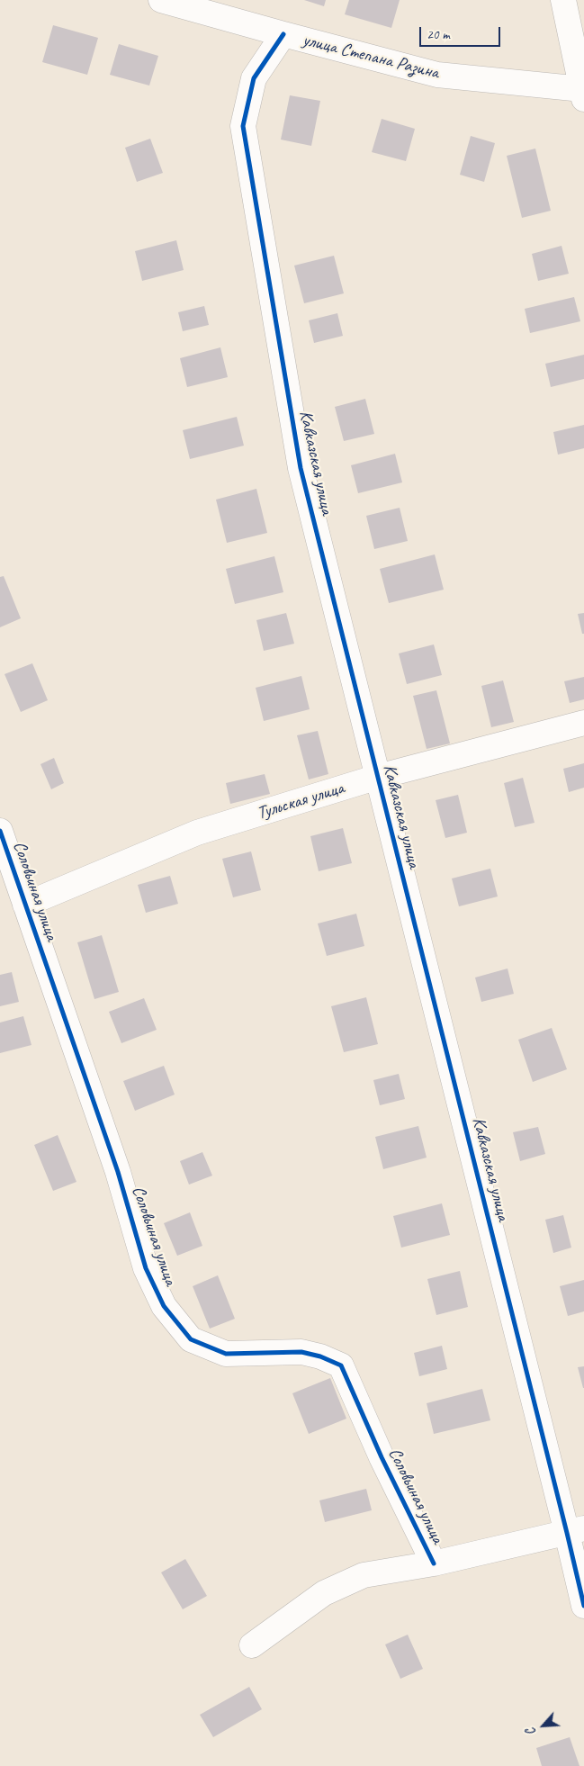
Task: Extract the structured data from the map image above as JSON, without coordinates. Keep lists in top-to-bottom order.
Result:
{
  "streets": {
    "street": [
      "улица Степана Разина",
      "Кавказская улица",
      "Тульская улица",
      "Соловьиная улица"
    ]
  },
  "crossings": [
    ["улица Степана Разина", "Кавказская улица"],
    ["Кавказская улица", "Тульская улица"],
    ["Тульская улица", "Соловьиная улица"]
  ],
  "scale_bar": "20 m",
  "north": "bottom left"
}
